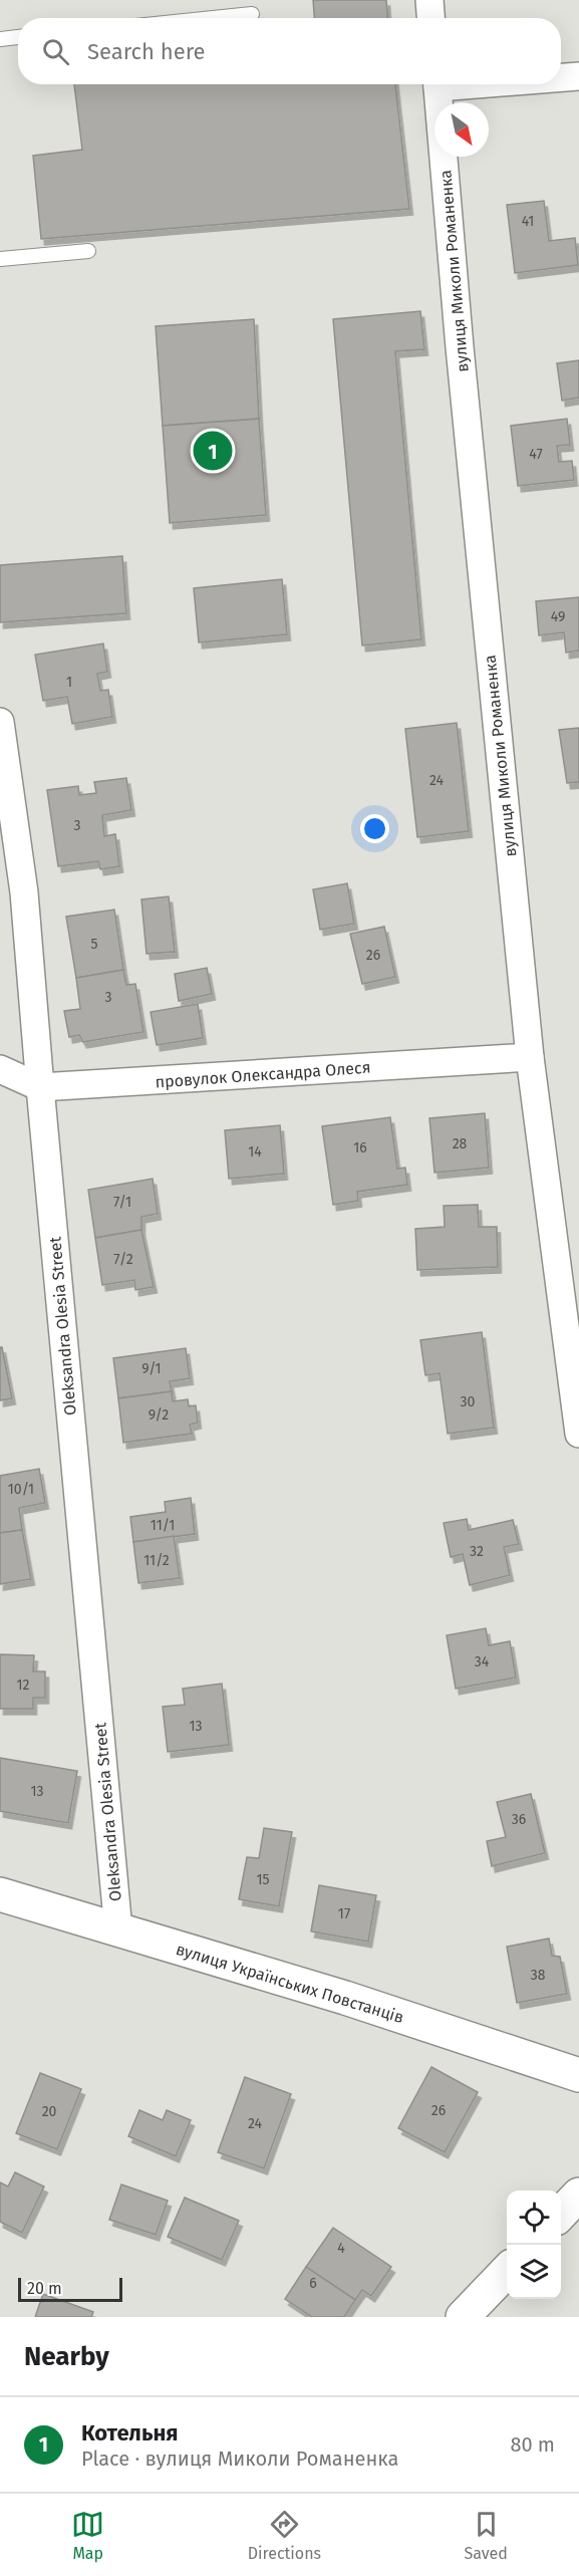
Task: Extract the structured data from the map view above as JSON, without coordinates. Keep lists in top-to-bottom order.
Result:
{
  "streets": {
    "street": [
      "вулиця Миколи Романенка",
      "провулок Олександра Олеся",
      "Oleksandra Olesia Street",
      "вулиця Українських Повстанців"
    ]
  },
  "crossings": [
    ["вулиця Миколи Романенка", "провулок Олександра Олеся"],
    ["провулок Олександра Олеся", "Oleksandra Olesia Street"],
    ["Oleksandra Olesia Street", "вулиця Українських Повстанців"]
  ],
  "house_numbers": [
    "41",
    "47",
    "49",
    "1",
    "24",
    "3",
    "5",
    "26",
    "3",
    "28",
    "16",
    "14",
    "7/1",
    "7/2",
    "9/1",
    "30",
    "9/2",
    "10/1",
    "11/1",
    "32",
    "11/2",
    "34",
    "12",
    "13",
    "13",
    "36",
    "15",
    "17",
    "38",
    "26",
    "20",
    "24",
    "4",
    "6"
  ],
  "scale_bar": "20 m",
  "north": "bottom right",
  "page": {
    "search": "Search here",
    "pins": "1",
    "scale": "20 m",
    "heading": "Nearby",
    "list": [
      {
        "mark": "1",
        "name": "Котельня",
        "note": "Place · вулиця Миколи Романенка",
        "value": "80 m"
      }
    ],
    "nav": ["Map", "Directions", "Saved"]
  }
}
